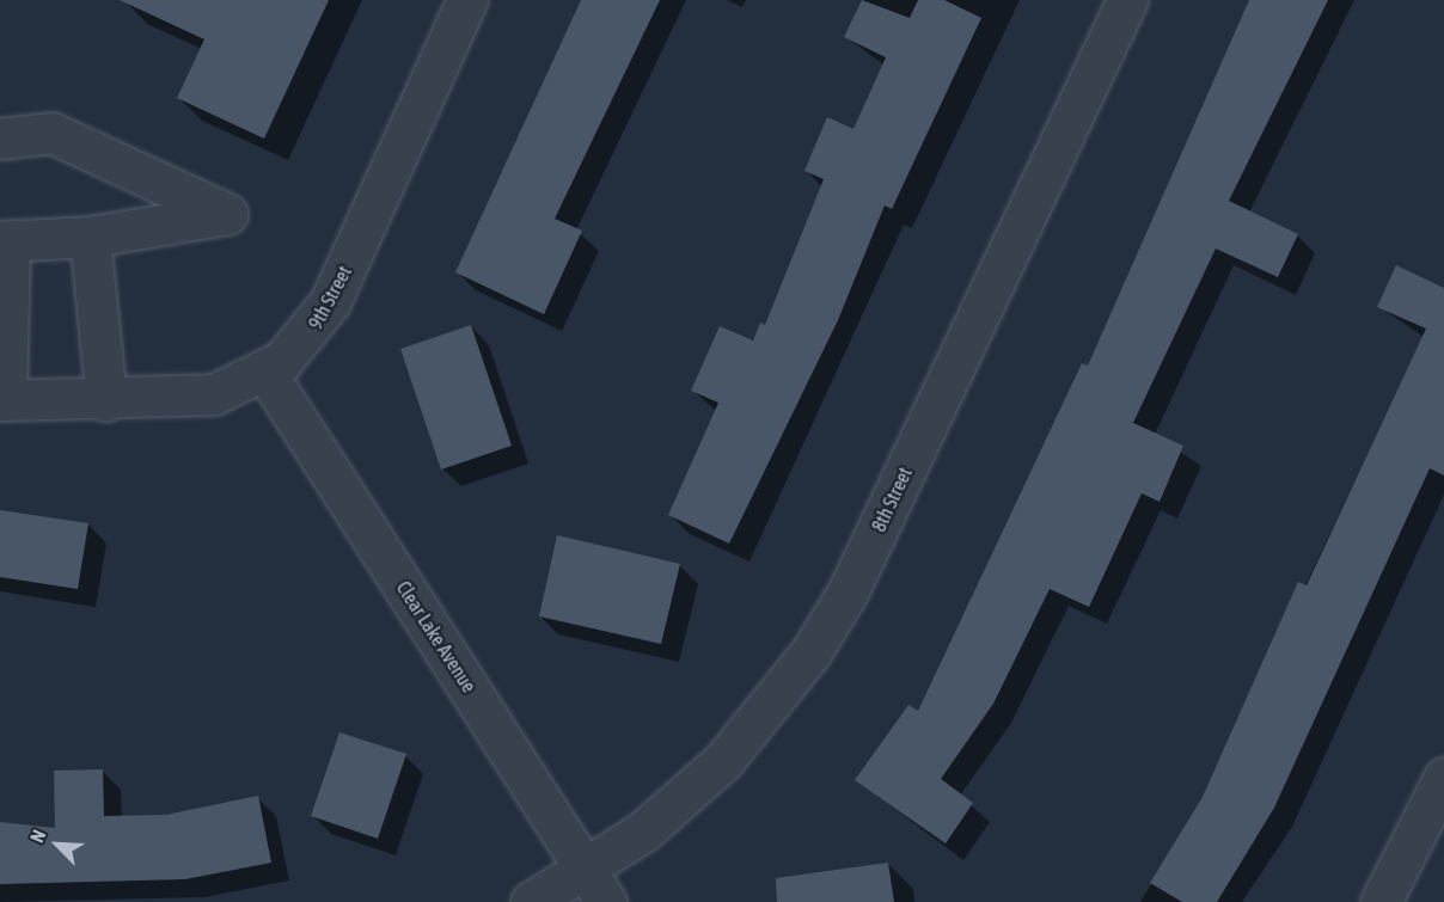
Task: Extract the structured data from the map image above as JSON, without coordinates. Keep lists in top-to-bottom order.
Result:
{
  "streets": {
    "street": ["9th Street", "8th Street", "Clear Lake Avenue"]
  },
  "crossings": [
    ["9th Street", "Clear Lake Avenue"],
    ["8th Street", "Clear Lake Avenue"]
  ],
  "north": "top left"
}
